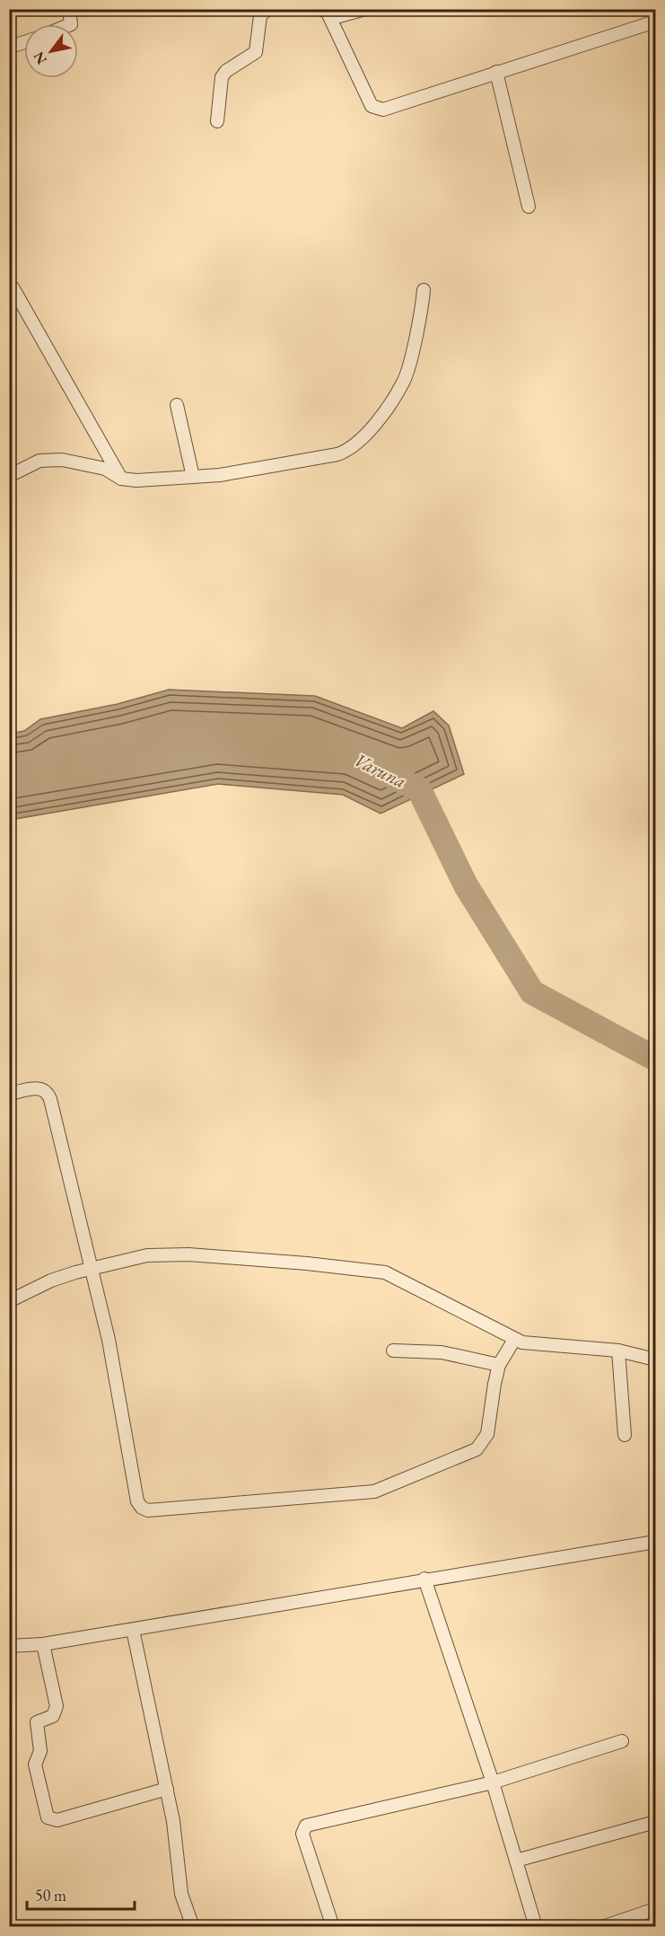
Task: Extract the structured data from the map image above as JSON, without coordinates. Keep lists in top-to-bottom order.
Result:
{
  "water": ["Varuna"],
  "scale_bar": "50 m",
  "north": "bottom left"
}
